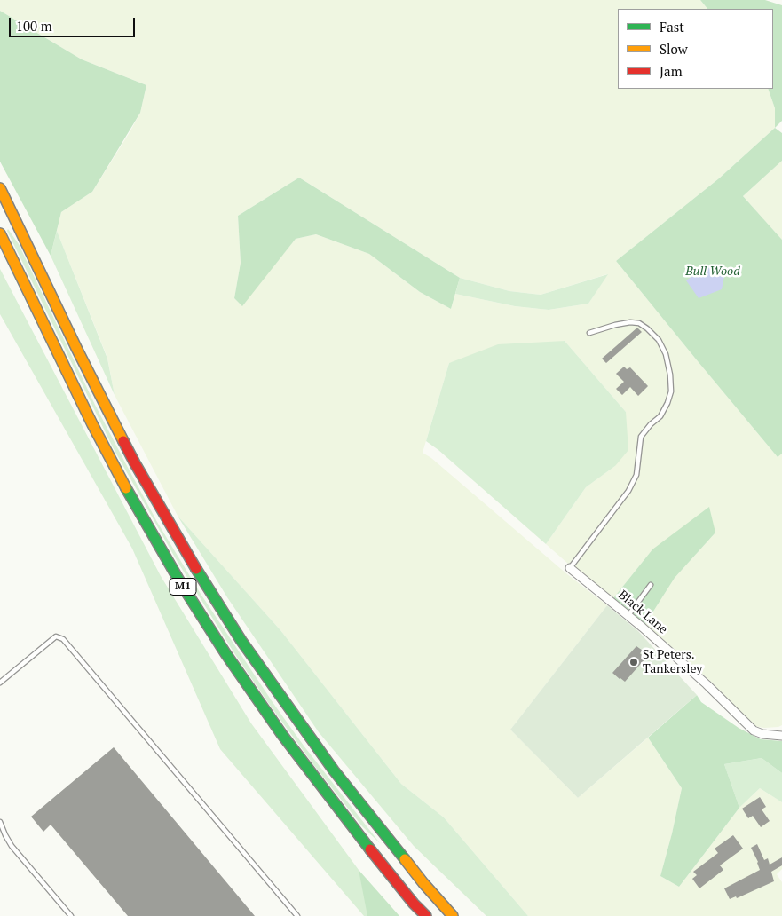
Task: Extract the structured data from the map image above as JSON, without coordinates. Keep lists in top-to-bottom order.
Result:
{
  "streets": {
    "highway": ["M1"],
    "street": ["Black Lane"]
  },
  "parks": ["Bull Wood"],
  "places": ["St Peters. Tankersley"],
  "legend": ["Fast", "Slow", "Jam"],
  "scale_bar": "100 m"
}
